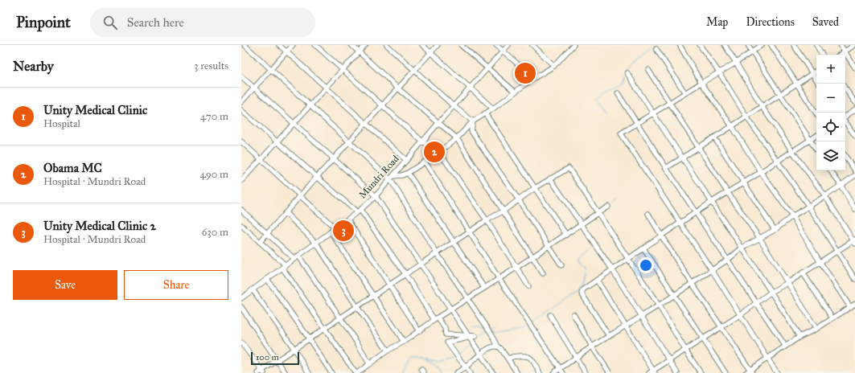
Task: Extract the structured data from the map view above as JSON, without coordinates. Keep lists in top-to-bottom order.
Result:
{
  "streets": {
    "street": ["Mundri Road"]
  },
  "scale_bar": "100 m",
  "page": {
    "header": "Pinpoint",
    "search": "Search here",
    "nav": ["Map", "Directions", "Saved"],
    "heading": ["Nearby", "3 results"],
    "map_buttons": ["+", "−"],
    "pins": ["1", "2", "3"],
    "list": [
      {
        "mark": "1",
        "name": "Unity Medical Clinic",
        "note": "Hospital",
        "value": "470 m"
      },
      {
        "mark": "2",
        "name": "Obama MC",
        "note": "Hospital · Mundri Road",
        "value": "490 m"
      },
      {
        "mark": "3",
        "name": "Unity Medical Clinic 2",
        "note": "Hospital · Mundri Road",
        "value": "630 m"
      }
    ],
    "buttons": ["Save", "Share"],
    "scale": "100 m"
  }
}
